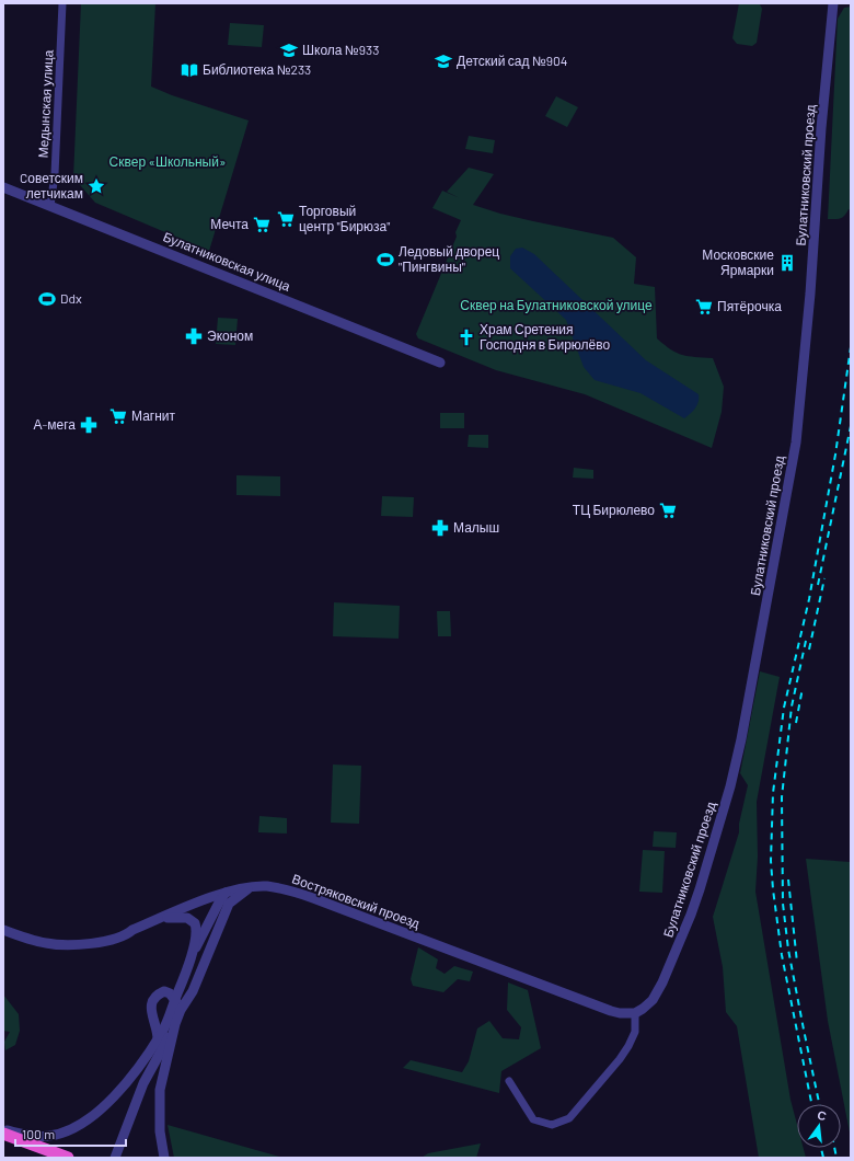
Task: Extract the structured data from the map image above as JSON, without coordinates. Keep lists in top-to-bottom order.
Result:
{
  "streets": {
    "street": [
      "Медынская улица",
      "Булатниковский проезд",
      "Булатниковская улица",
      "Востряковский проезд"
    ]
  },
  "crossings": [
    ["Медынская улица", "Булатниковская улица"],
    ["Булатниковский проезд", "Востряковский проезд"]
  ],
  "parks": ["Сквер «Школьный»", "Сквер на Булатниковской улице"],
  "places": {
    "school or university": ["Школа №933", "Детский сад №904"],
    "library": ["Библиотека №233"],
    "place": ["Cоветским летчикам"],
    "supermarket": [
      "Торговый центр \"Бирюза\"",
      "Мечта",
      "Пятёрочка",
      "Магнит",
      "ТЦ Бирюлево"
    ],
    "sports": ["Ледовый дворец \"Пингвины\"", "Ddx"],
    "building": ["Московские Ярмарки"],
    "pharmacy": ["Эконом", "А-мега", "Малыш"],
    "church": ["Храм Сретения Господня в Бирюлёво"]
  },
  "scale_bar": "100 m",
  "north": "top"
}
